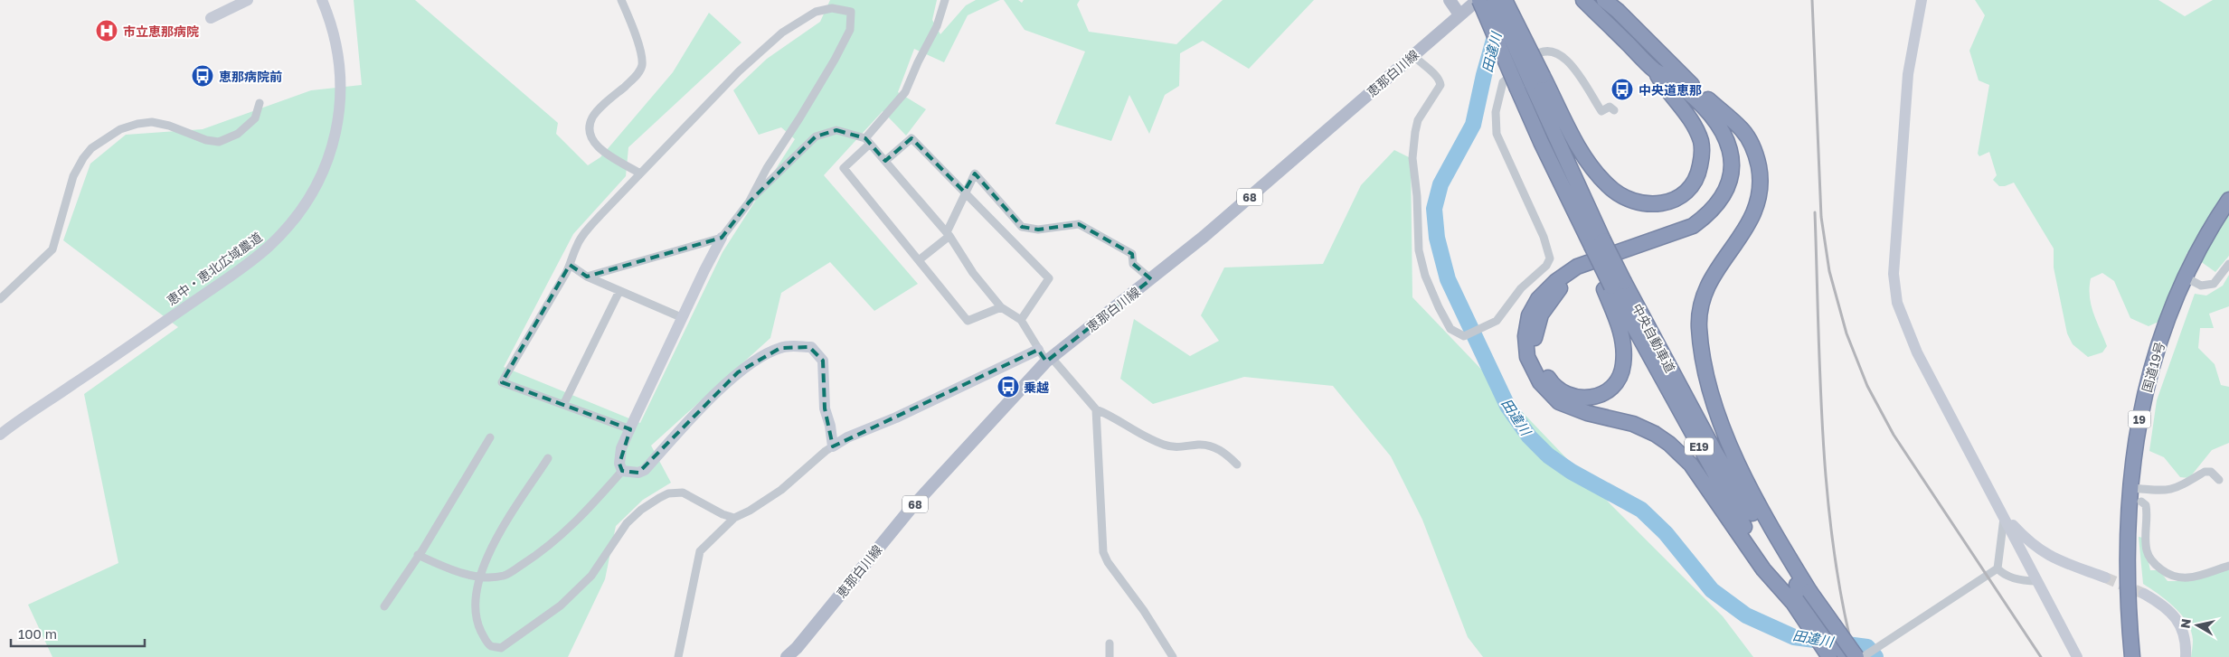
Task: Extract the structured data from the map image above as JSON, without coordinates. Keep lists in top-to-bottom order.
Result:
{
  "streets": {
    "highway": [
      "中央自動車道",
      "国道19号",
      "19",
      "E19"
    ],
    "main road": ["恵那白川線", "68"],
    "street": ["恵中・恵北広域農道"]
  },
  "crossings": [
    ["恵那白川線", "中央自動車道"]
  ],
  "water": ["田違川"],
  "places": {
    "hospital": ["市立恵那病院"],
    "bus stop": ["恵那病院前", "中央道恵那", "乗越"]
  },
  "scale_bar": "100 m",
  "north": "left"
}
